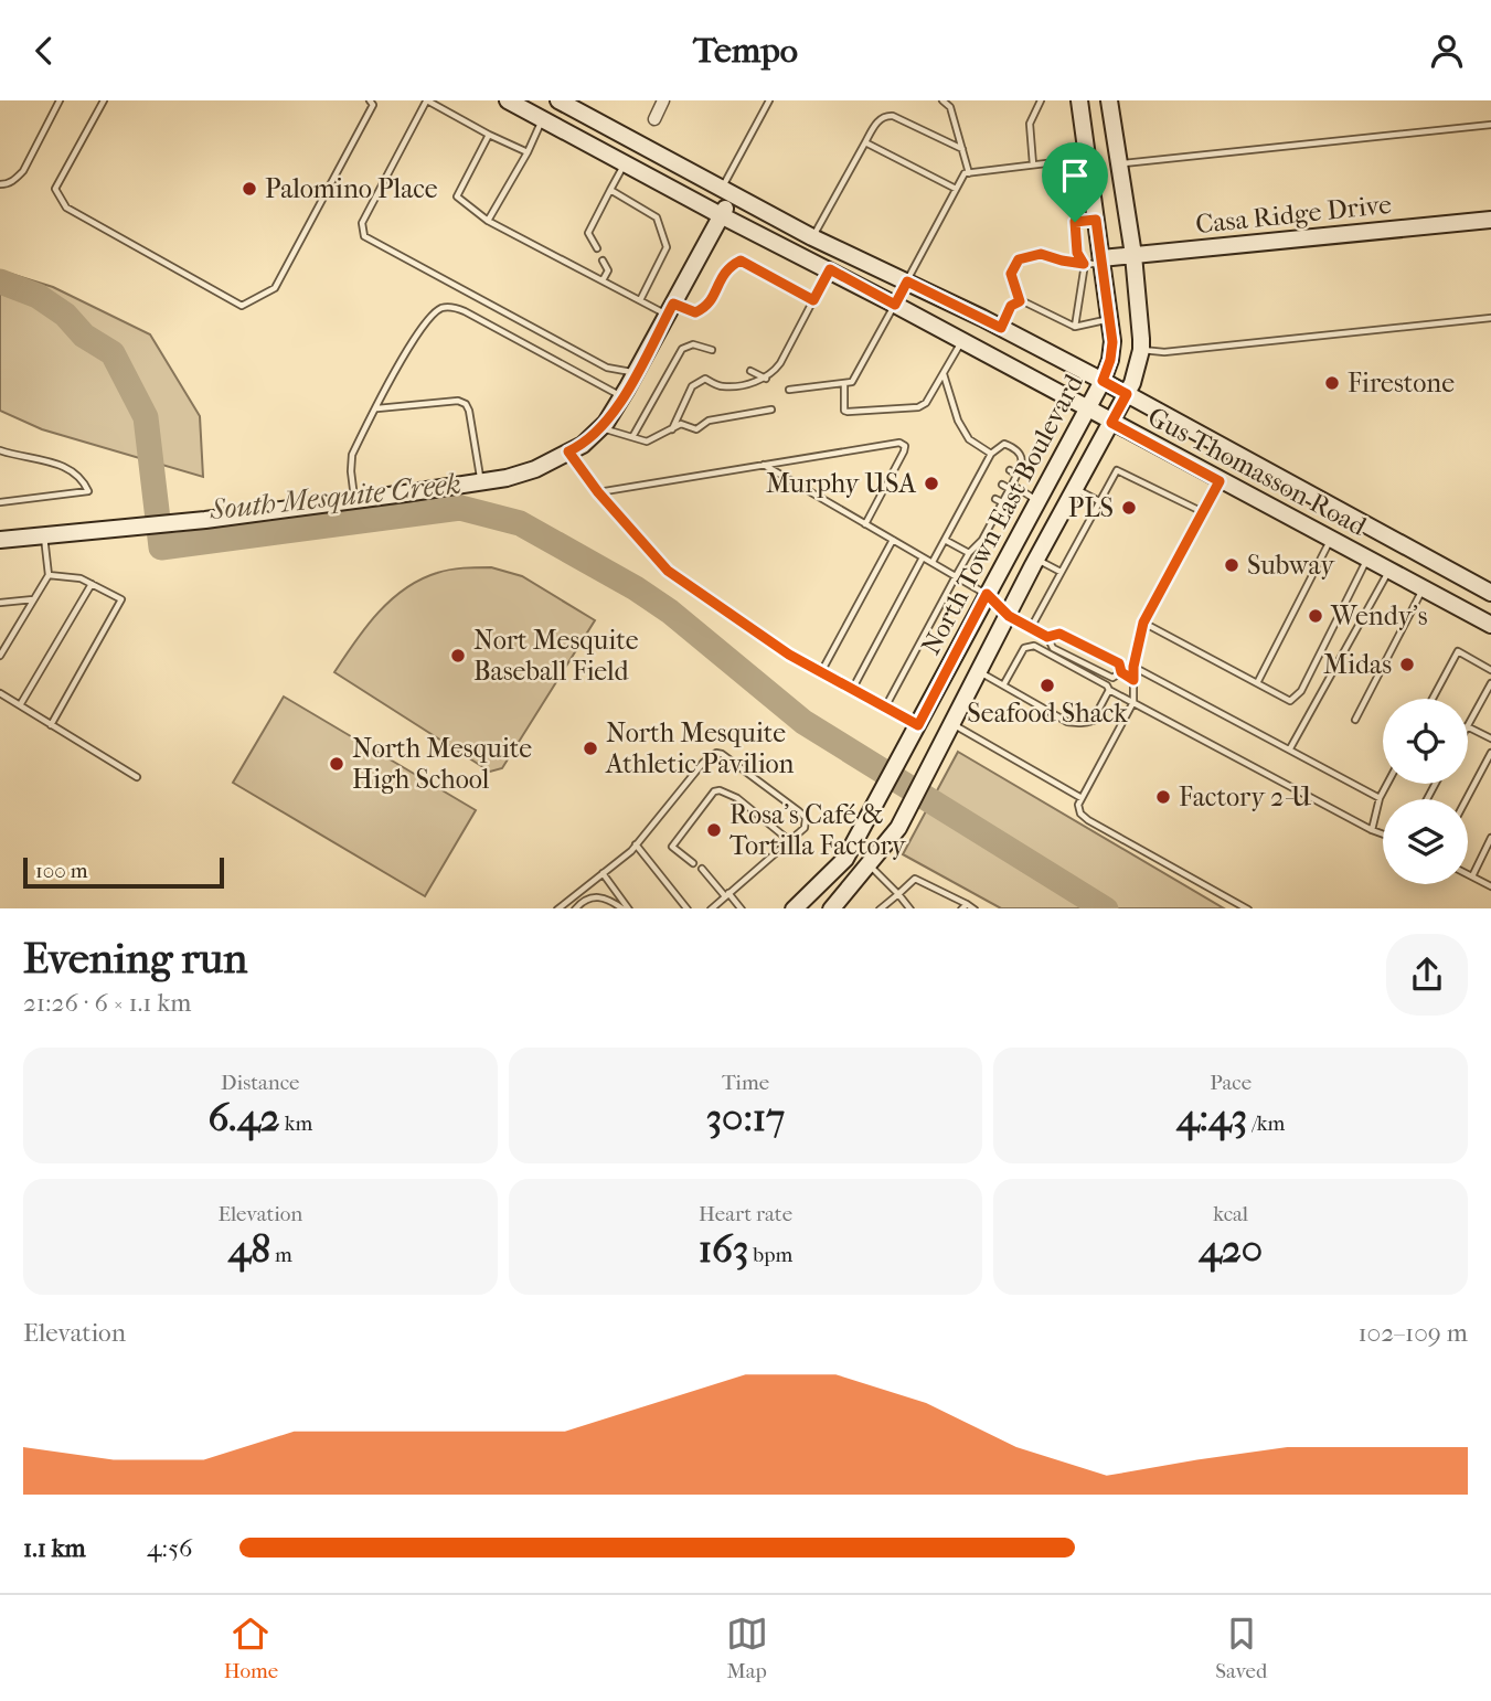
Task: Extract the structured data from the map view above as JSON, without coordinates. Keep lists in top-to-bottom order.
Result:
{
  "streets": {
    "main road": ["Casa Ridge Drive", "Gus Thomasson Road", "North Town East Boulevard"]
  },
  "crossings": [
    ["Casa Ridge Drive", "North Town East Boulevard"],
    ["Gus Thomasson Road", "North Town East Boulevard"]
  ],
  "water": ["South Mesquite Creek"],
  "places": [
    "Palomino Place",
    "Firestone",
    "Murphy USA",
    "PLS",
    "Subway",
    "Wendy's",
    "Nort Mesquite Baseball Field",
    "Midas",
    "Seafood Shack",
    "North Mesquite Athletic Pavilion",
    "North Mesquite High School",
    "Factory 2-U",
    "Rosa's Café & Tortilla Factory"
  ],
  "scale_bar": "100 m",
  "page": {
    "header": "Tempo",
    "scale": "100 m",
    "heading": ["Evening run", "21:26 · 6 × 1.1 km"],
    "stats": [
      ["Distance", "6.42 km"],
      ["Time", "30:17"],
      ["Pace", "4:43 /km"],
      ["Elevation", "48 m"],
      ["Heart rate", "163 bpm"],
      ["kcal", "420"]
    ],
    "chart": ["Elevation", "102–109 m"],
    "list": [
      {
        "name": "1.1 km",
        "note": "4:56"
      }
    ],
    "tabs": ["Home", "Map", "Saved"]
  }
}
